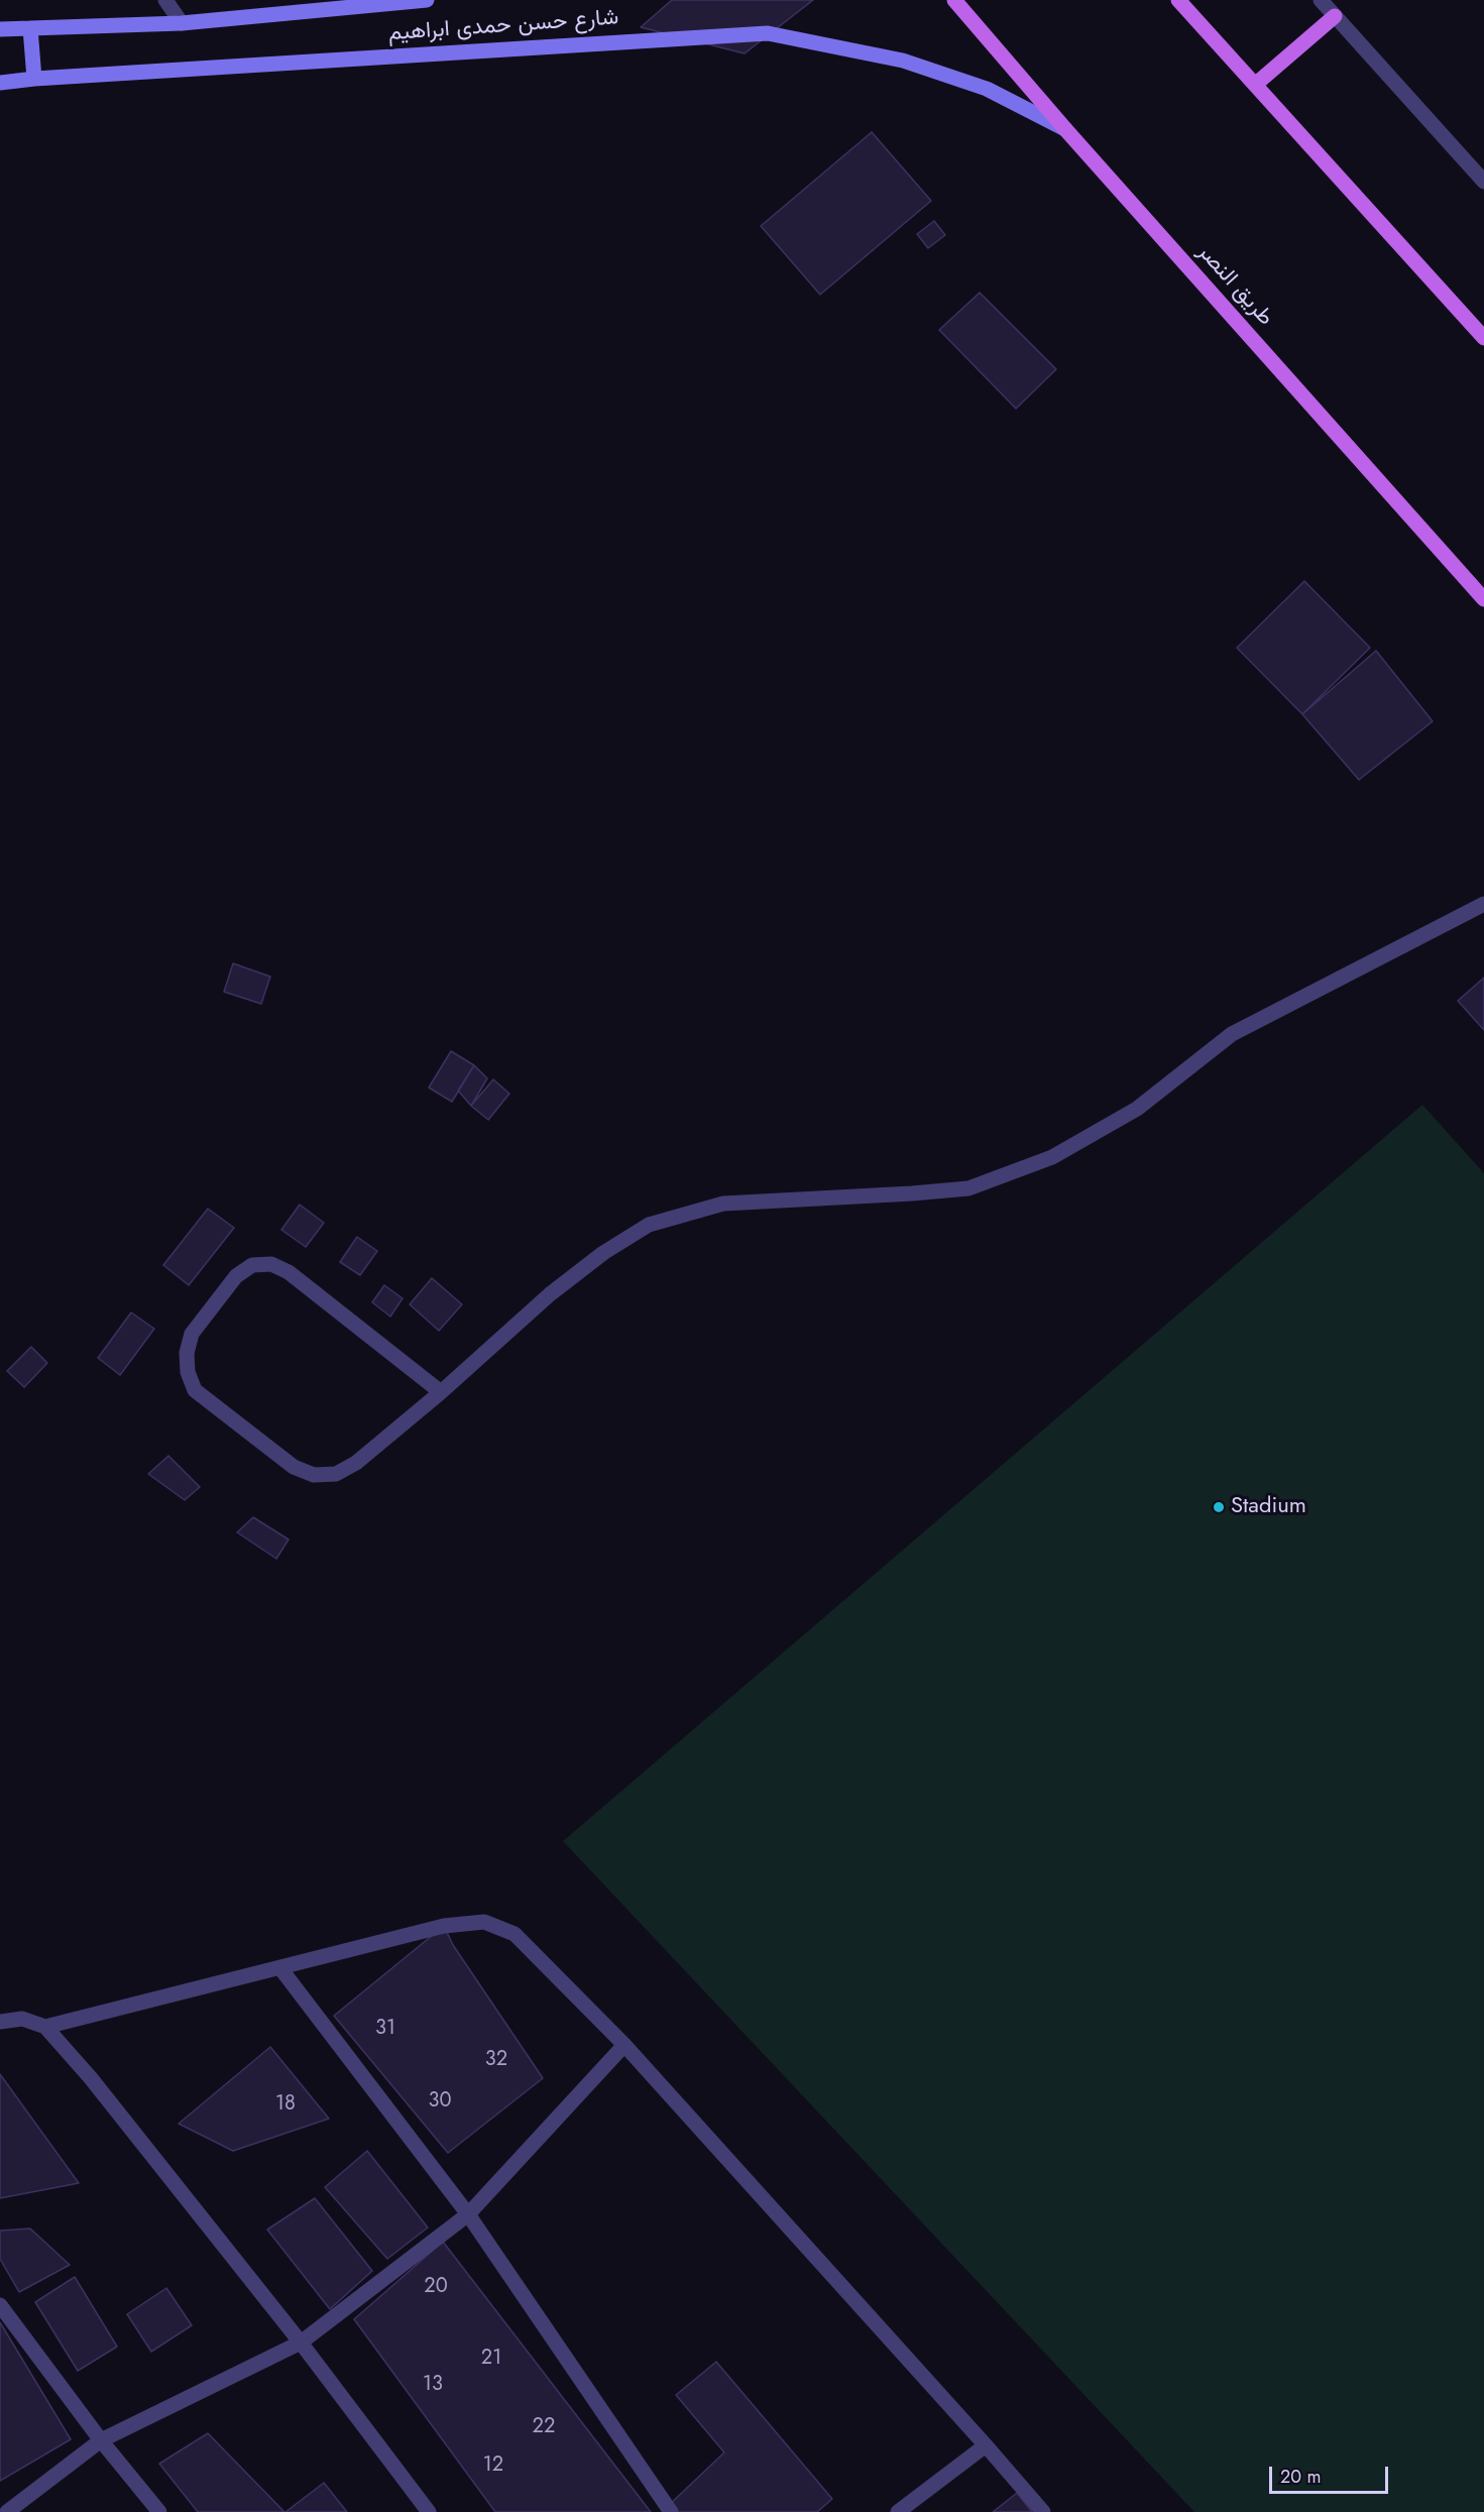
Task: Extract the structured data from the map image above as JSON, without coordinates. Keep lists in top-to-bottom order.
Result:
{
  "streets": {
    "main road": ["شارع حسن حمدى ابراهيم", "طريق النصر"]
  },
  "crossings": [
    ["شارع حسن حمدى ابراهيم", "طريق النصر"]
  ],
  "places": ["Stadium"],
  "house_numbers": [
    "31",
    "32",
    "30",
    "18",
    "20",
    "21",
    "13",
    "22",
    "12"
  ],
  "scale_bar": "20 m"
}
